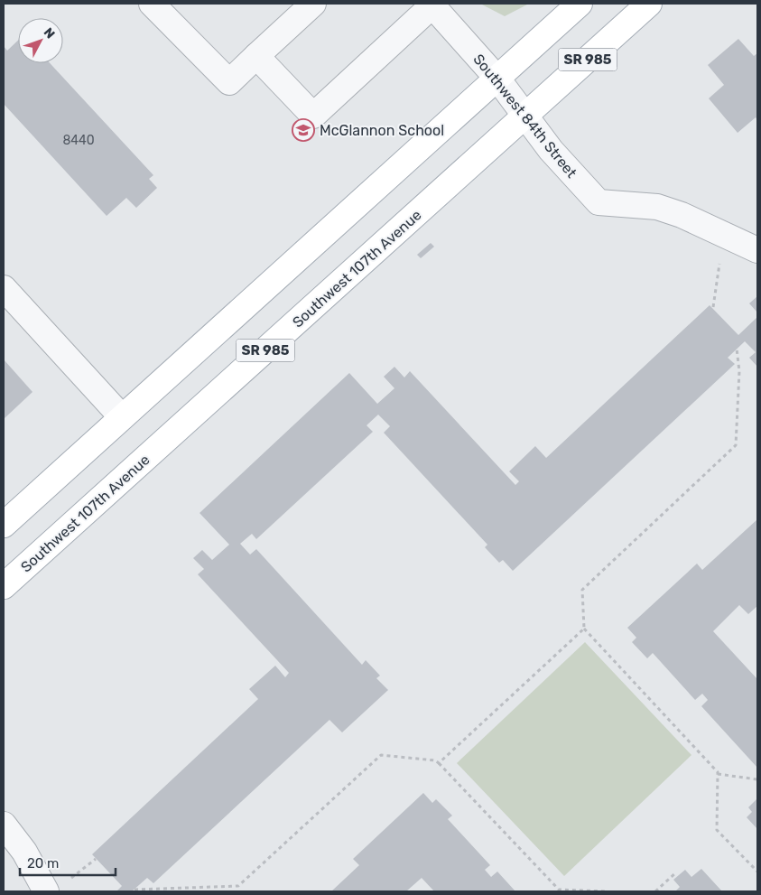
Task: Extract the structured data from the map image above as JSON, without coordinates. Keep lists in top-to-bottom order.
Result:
{
  "streets": {
    "main road": ["SR 985", "Southwest 107th Avenue"],
    "street": ["Southwest 84th Street"]
  },
  "crossings": [
    ["SR 985", "Southwest 84th Street"],
    ["Southwest 84th Street", "Southwest 107th Avenue"]
  ],
  "places": {
    "school or university": ["McGlannon School"]
  },
  "house_numbers": ["8440"],
  "scale_bar": "20 m",
  "north": "top right"
}
